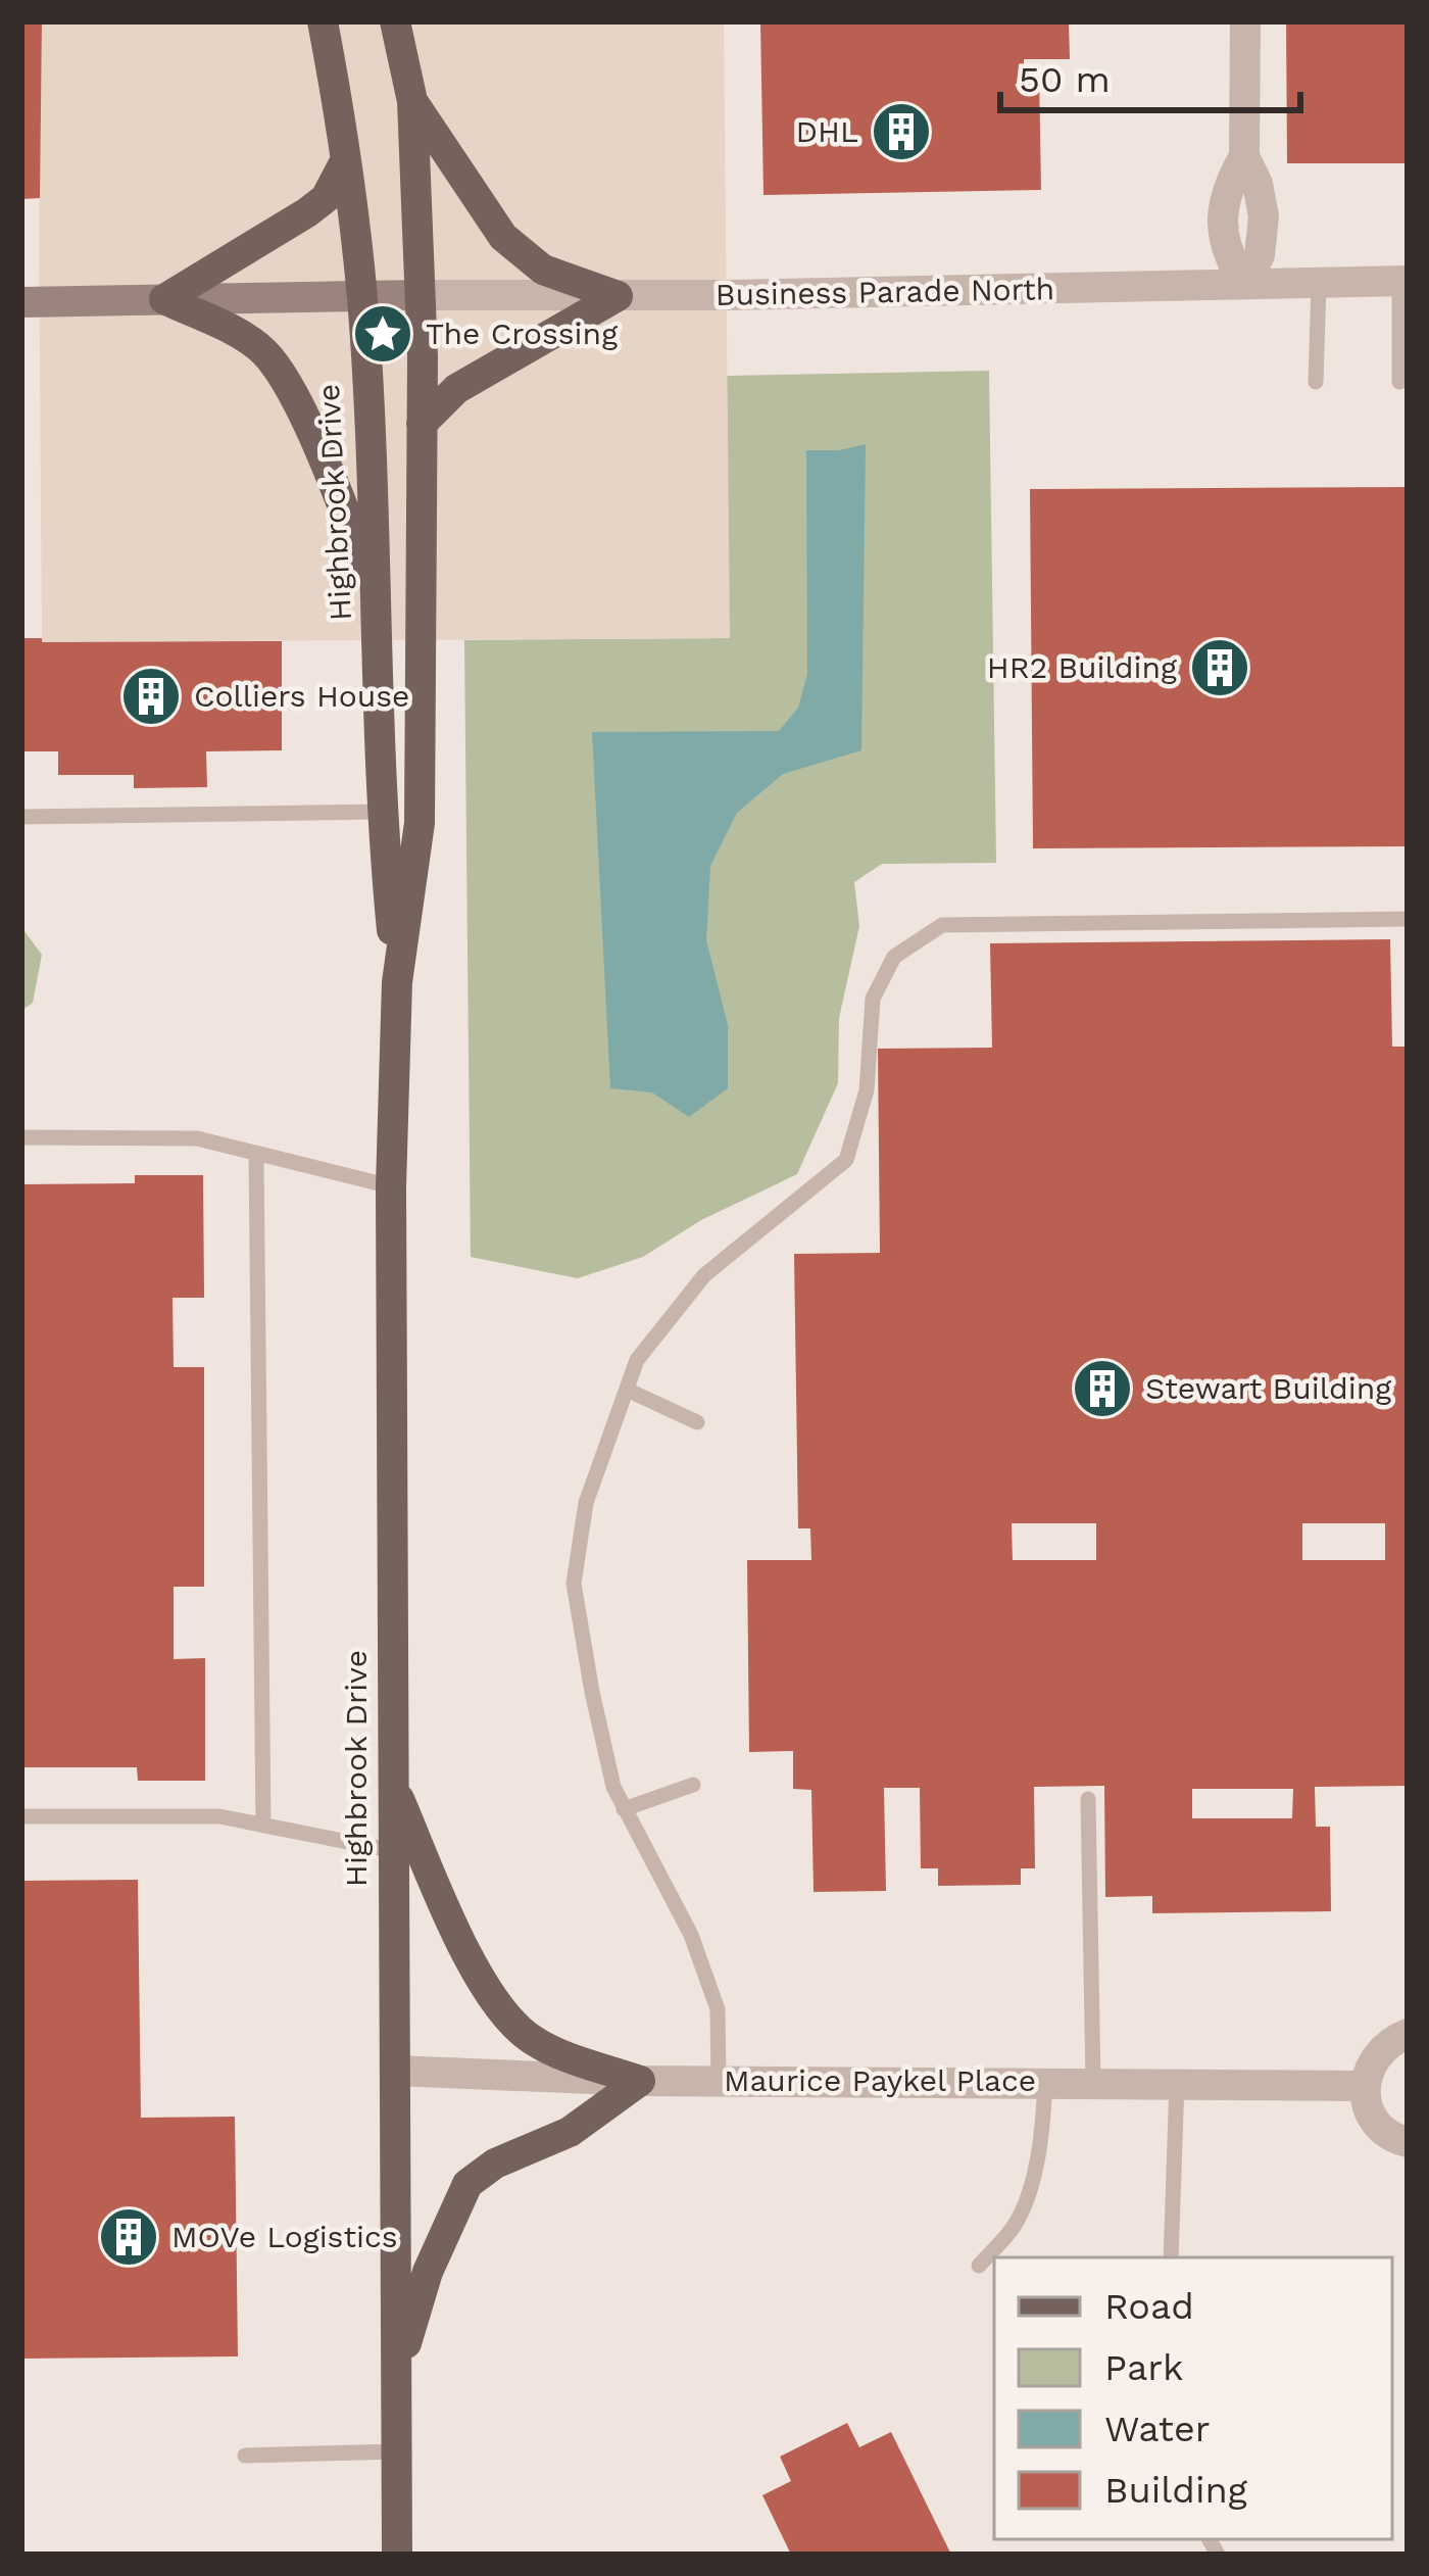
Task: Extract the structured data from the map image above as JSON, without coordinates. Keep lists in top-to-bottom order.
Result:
{
  "streets": {
    "main road": ["Business Parade North", "Highbrook Drive"],
    "street": ["Maurice Paykel Place"]
  },
  "crossings": [
    ["Business Parade North", "Highbrook Drive"],
    ["Highbrook Drive", "Maurice Paykel Place"]
  ],
  "places": {
    "building": [
      "DHL",
      "HR2 Building",
      "Colliers House",
      "Stewart Building",
      "MOVe Logistics"
    ],
    "place": ["The Crossing"]
  },
  "legend": [
    "Road",
    "Park",
    "Water",
    "Building"
  ],
  "scale_bar": "50 m"
}
